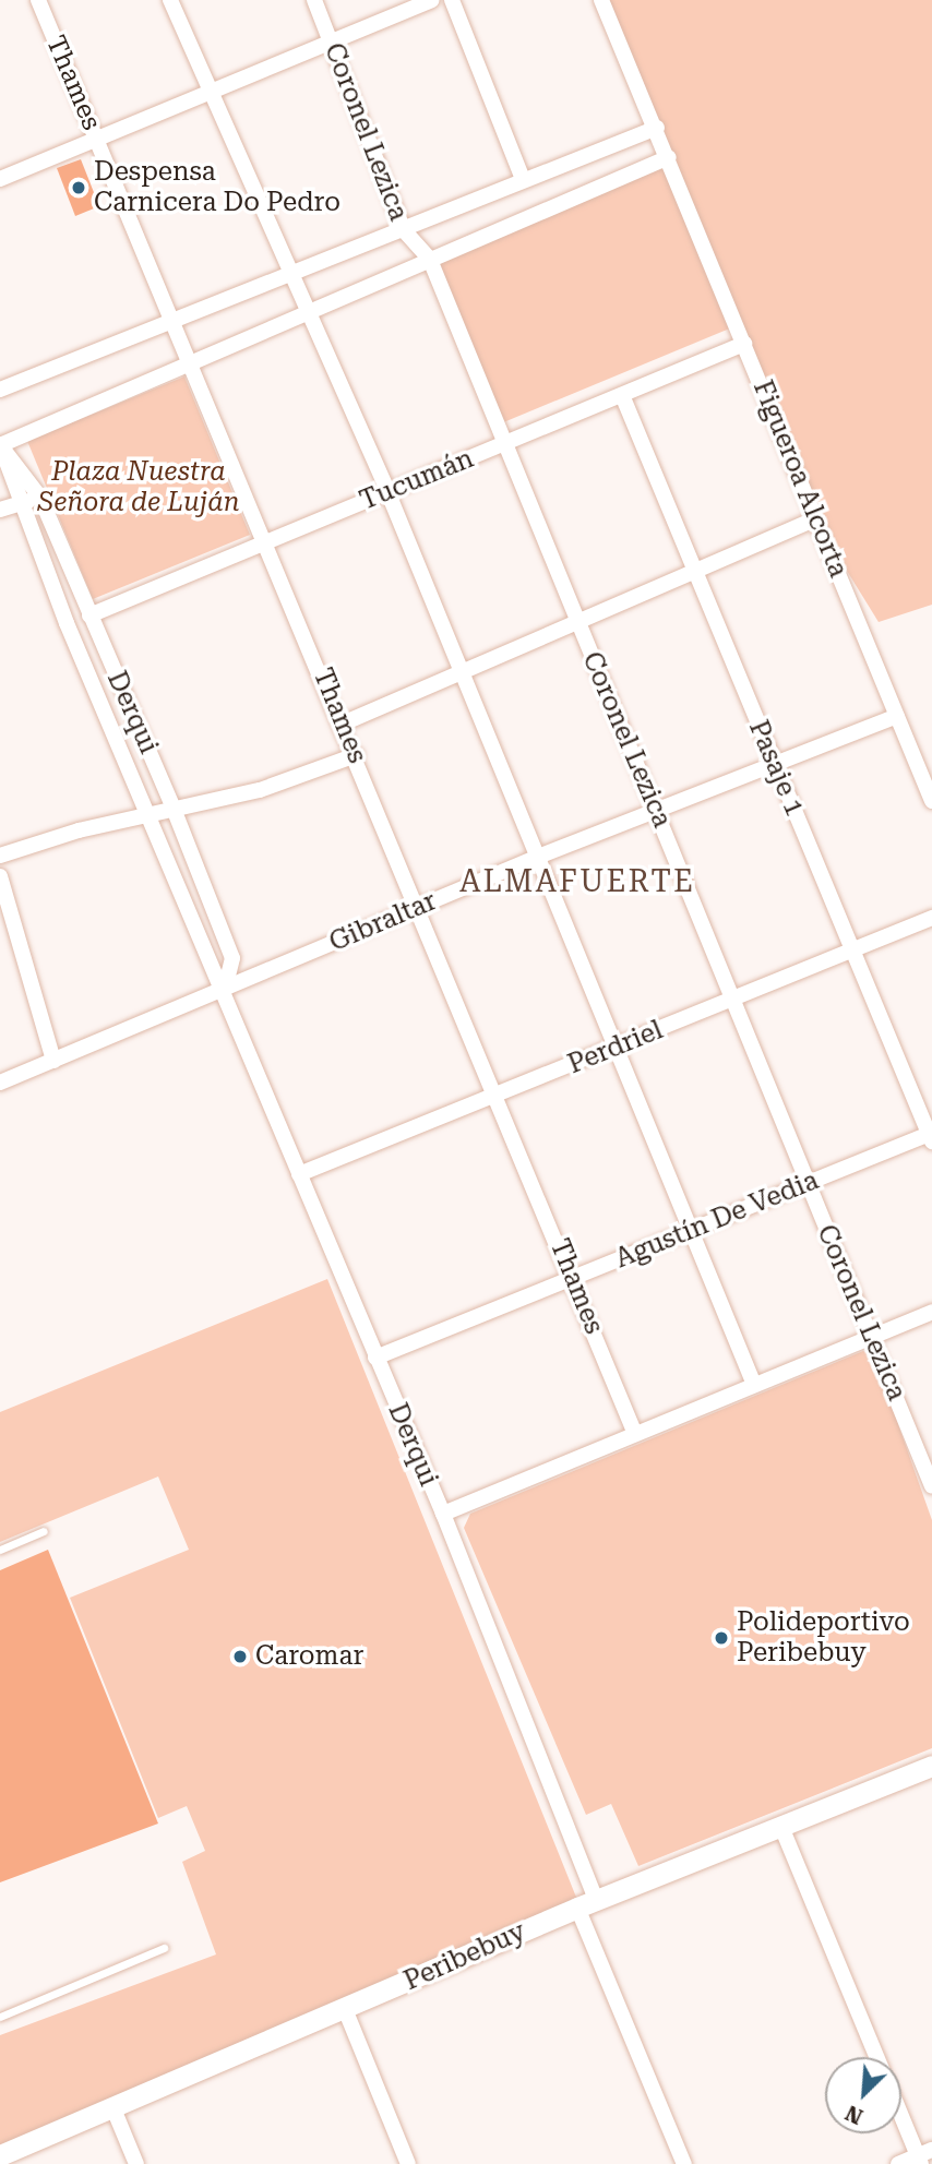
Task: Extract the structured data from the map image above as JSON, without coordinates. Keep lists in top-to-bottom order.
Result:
{
  "streets": {
    "street": [
      "Thames",
      "Coronel Lezica",
      "Figueroa Alcorta",
      "Tucumán",
      "Derqui",
      "Pasaje 1",
      "Gibraltar",
      "Perdriel",
      "Agustín De Vedia",
      "Peribebuy"
    ]
  },
  "crossings": [
    ["Thames", "Tucumán"],
    ["Thames", "Gibraltar"],
    ["Thames", "Perdriel"],
    ["Thames", "Agustín De Vedia"],
    ["Coronel Lezica", "Tucumán"],
    ["Coronel Lezica", "Gibraltar"],
    ["Coronel Lezica", "Perdriel"],
    ["Coronel Lezica", "Agustín De Vedia"],
    ["Figueroa Alcorta", "Tucumán"],
    ["Figueroa Alcorta", "Gibraltar"],
    ["Tucumán", "Derqui"],
    ["Tucumán", "Pasaje 1"],
    ["Derqui", "Gibraltar"],
    ["Derqui", "Perdriel"],
    ["Derqui", "Agustín De Vedia"],
    ["Derqui", "Peribebuy"],
    ["Pasaje 1", "Gibraltar"],
    ["Pasaje 1", "Perdriel"],
    ["Pasaje 1", "Agustín De Vedia"]
  ],
  "districts": ["ALMAFUERTE"],
  "parks": ["Plaza Nuestra Señora de Luján"],
  "places": ["Despensa Carnicera Do Pedro", "Polideportivo Peribebuy", "Caromar"],
  "north": "bottom left"
}
